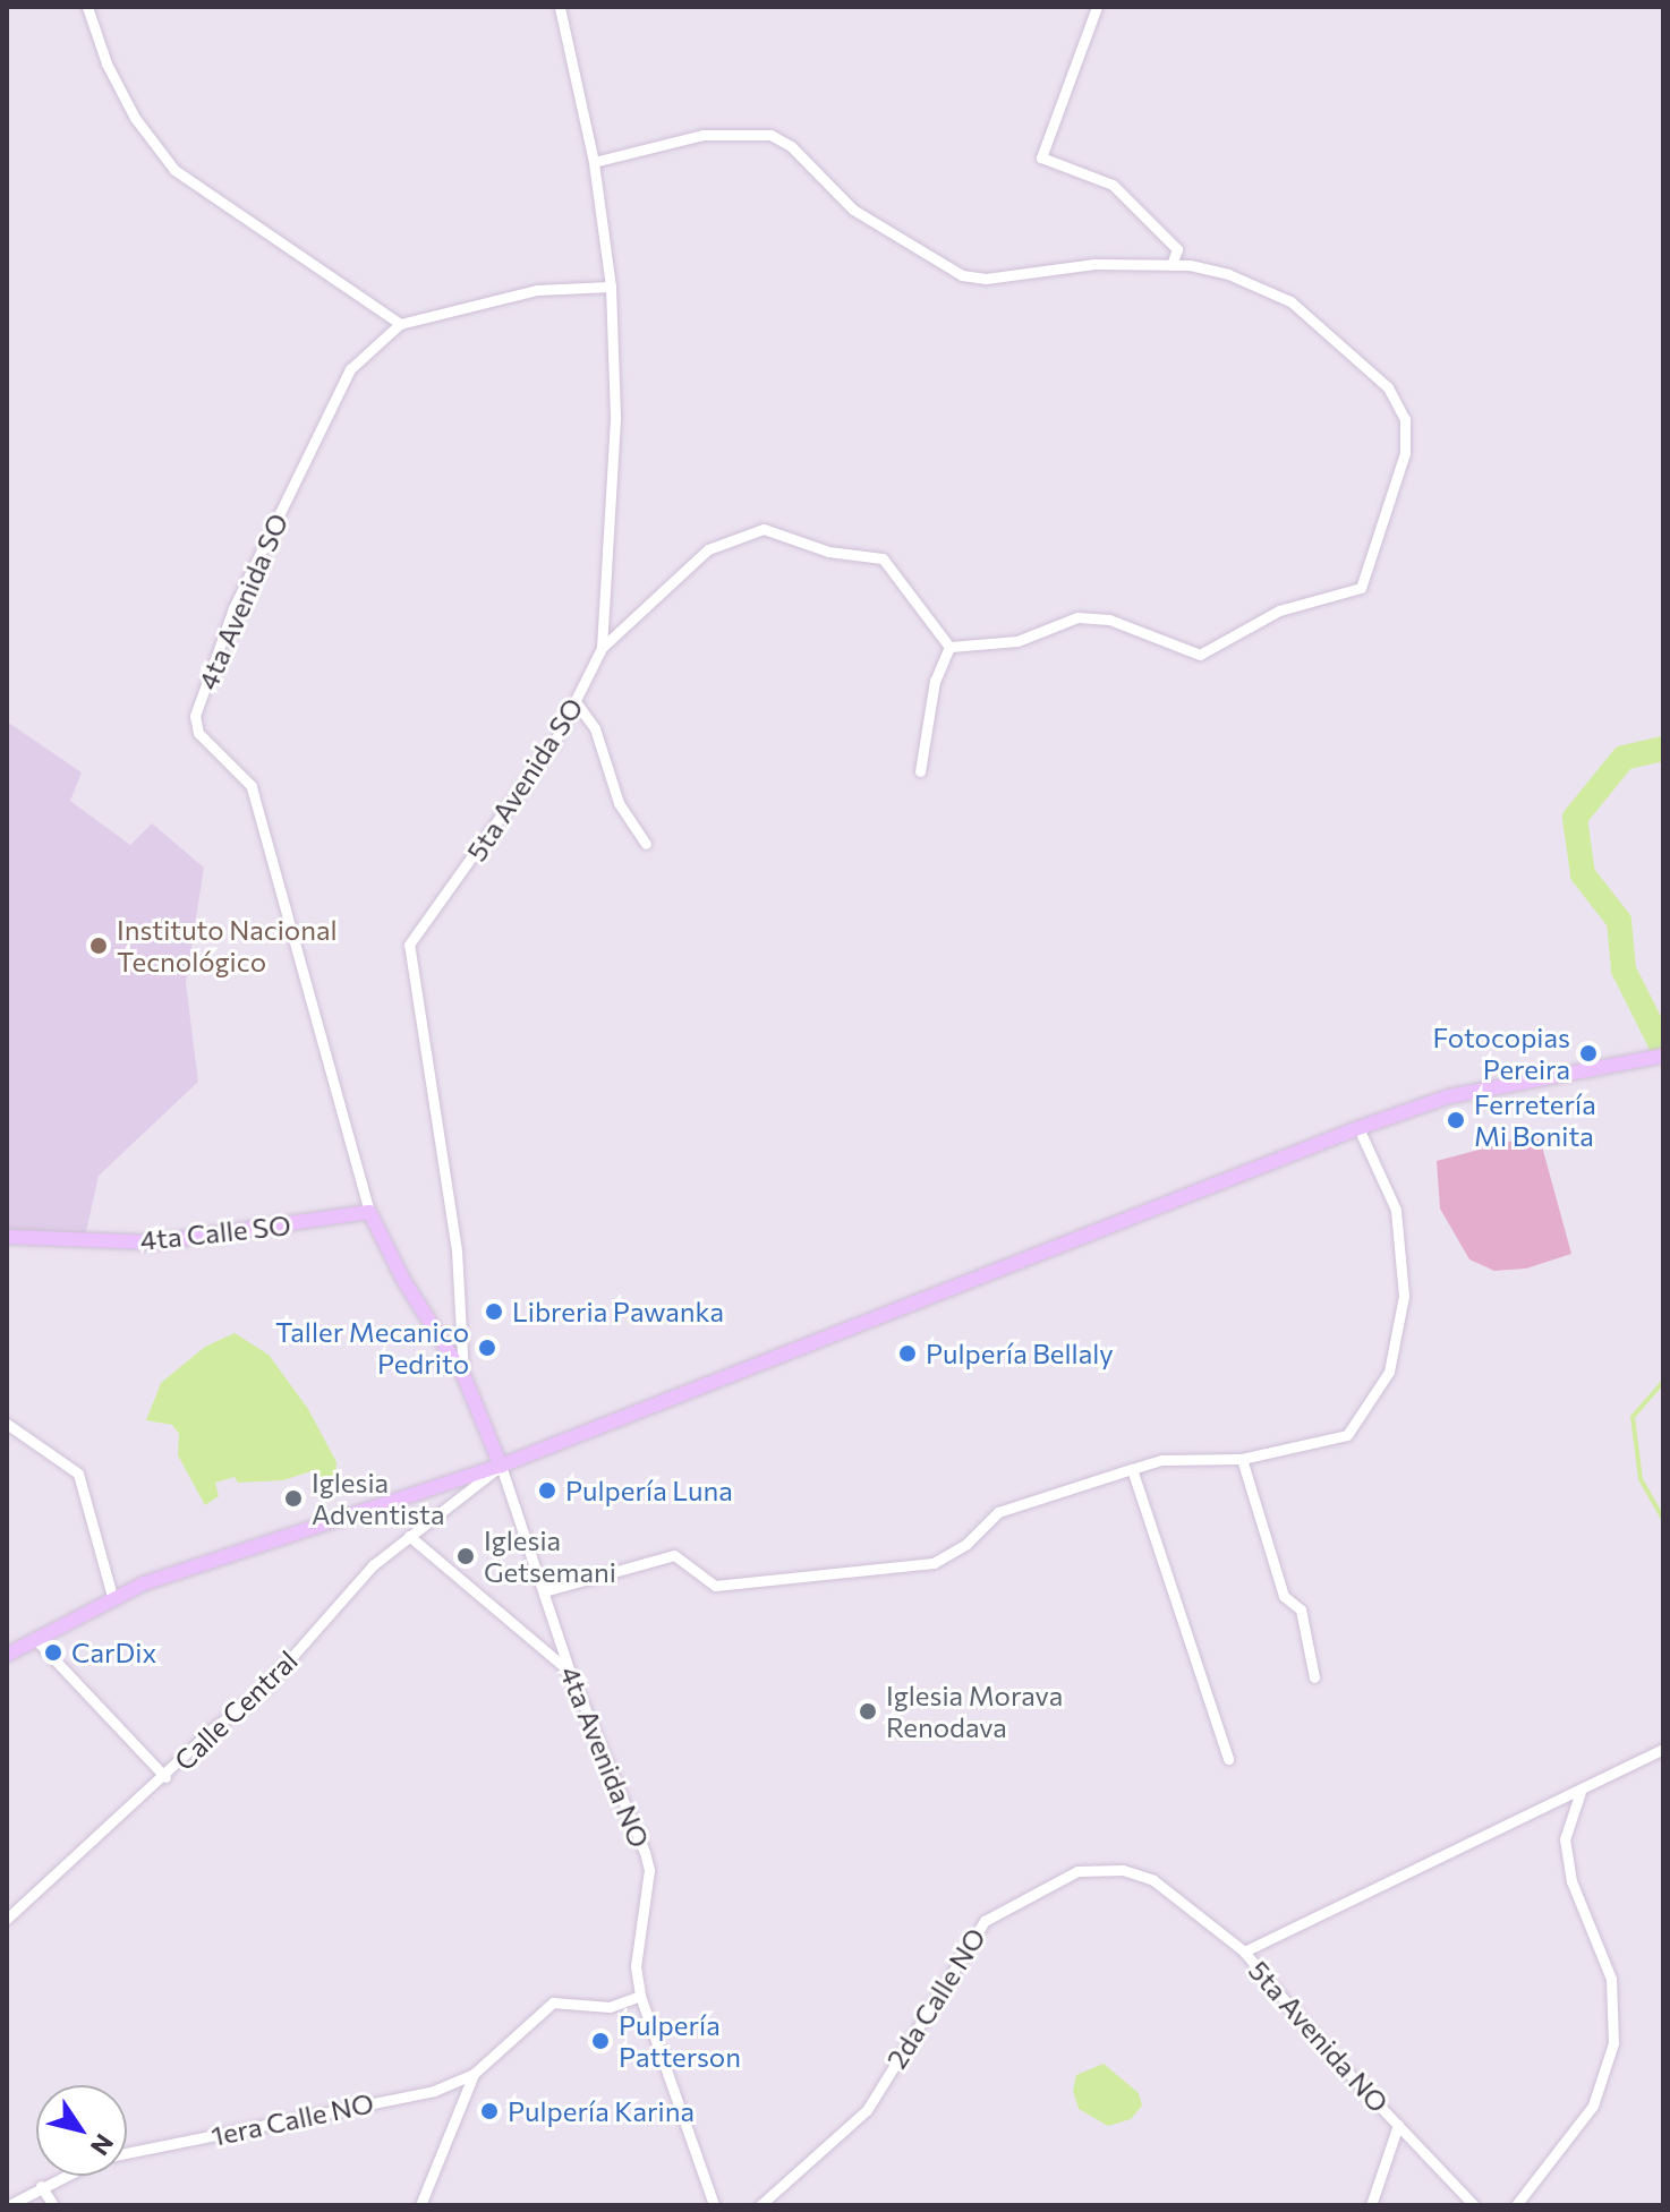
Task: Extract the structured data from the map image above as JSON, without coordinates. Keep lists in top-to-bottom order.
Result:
{
  "streets": {
    "main road": ["4ta Avenida SO", "4ta Calle SO"],
    "street": [
      "5ta Avenida SO",
      "Calle Central",
      "4ta Avenida NO",
      "2da Calle NO",
      "5ta Avenida NO",
      "1era Calle NO"
    ]
  },
  "crossings": [
    ["4ta Avenida SO", "5ta Avenida SO"],
    ["4ta Avenida SO", "4ta Calle SO"],
    ["4ta Avenida SO", "Calle Central"],
    ["4ta Avenida SO", "4ta Avenida NO"],
    ["Calle Central", "4ta Avenida NO"],
    ["2da Calle NO", "5ta Avenida NO"]
  ],
  "places": [
    "Instituto Nacional Tecnológico",
    "Fotocopias Pereira",
    "Ferretería Mi Bonita",
    "Libreria Pawanka",
    "Taller Mecanico Pedrito",
    "Pulpería Bellaly",
    "Pulpería Luna",
    "Iglesia Adventista",
    "Iglesia Getsemani",
    "CarDix",
    "Iglesia Morava Renodava",
    "Pulpería Patterson",
    "Pulpería Karina"
  ],
  "north": "bottom right"
}
